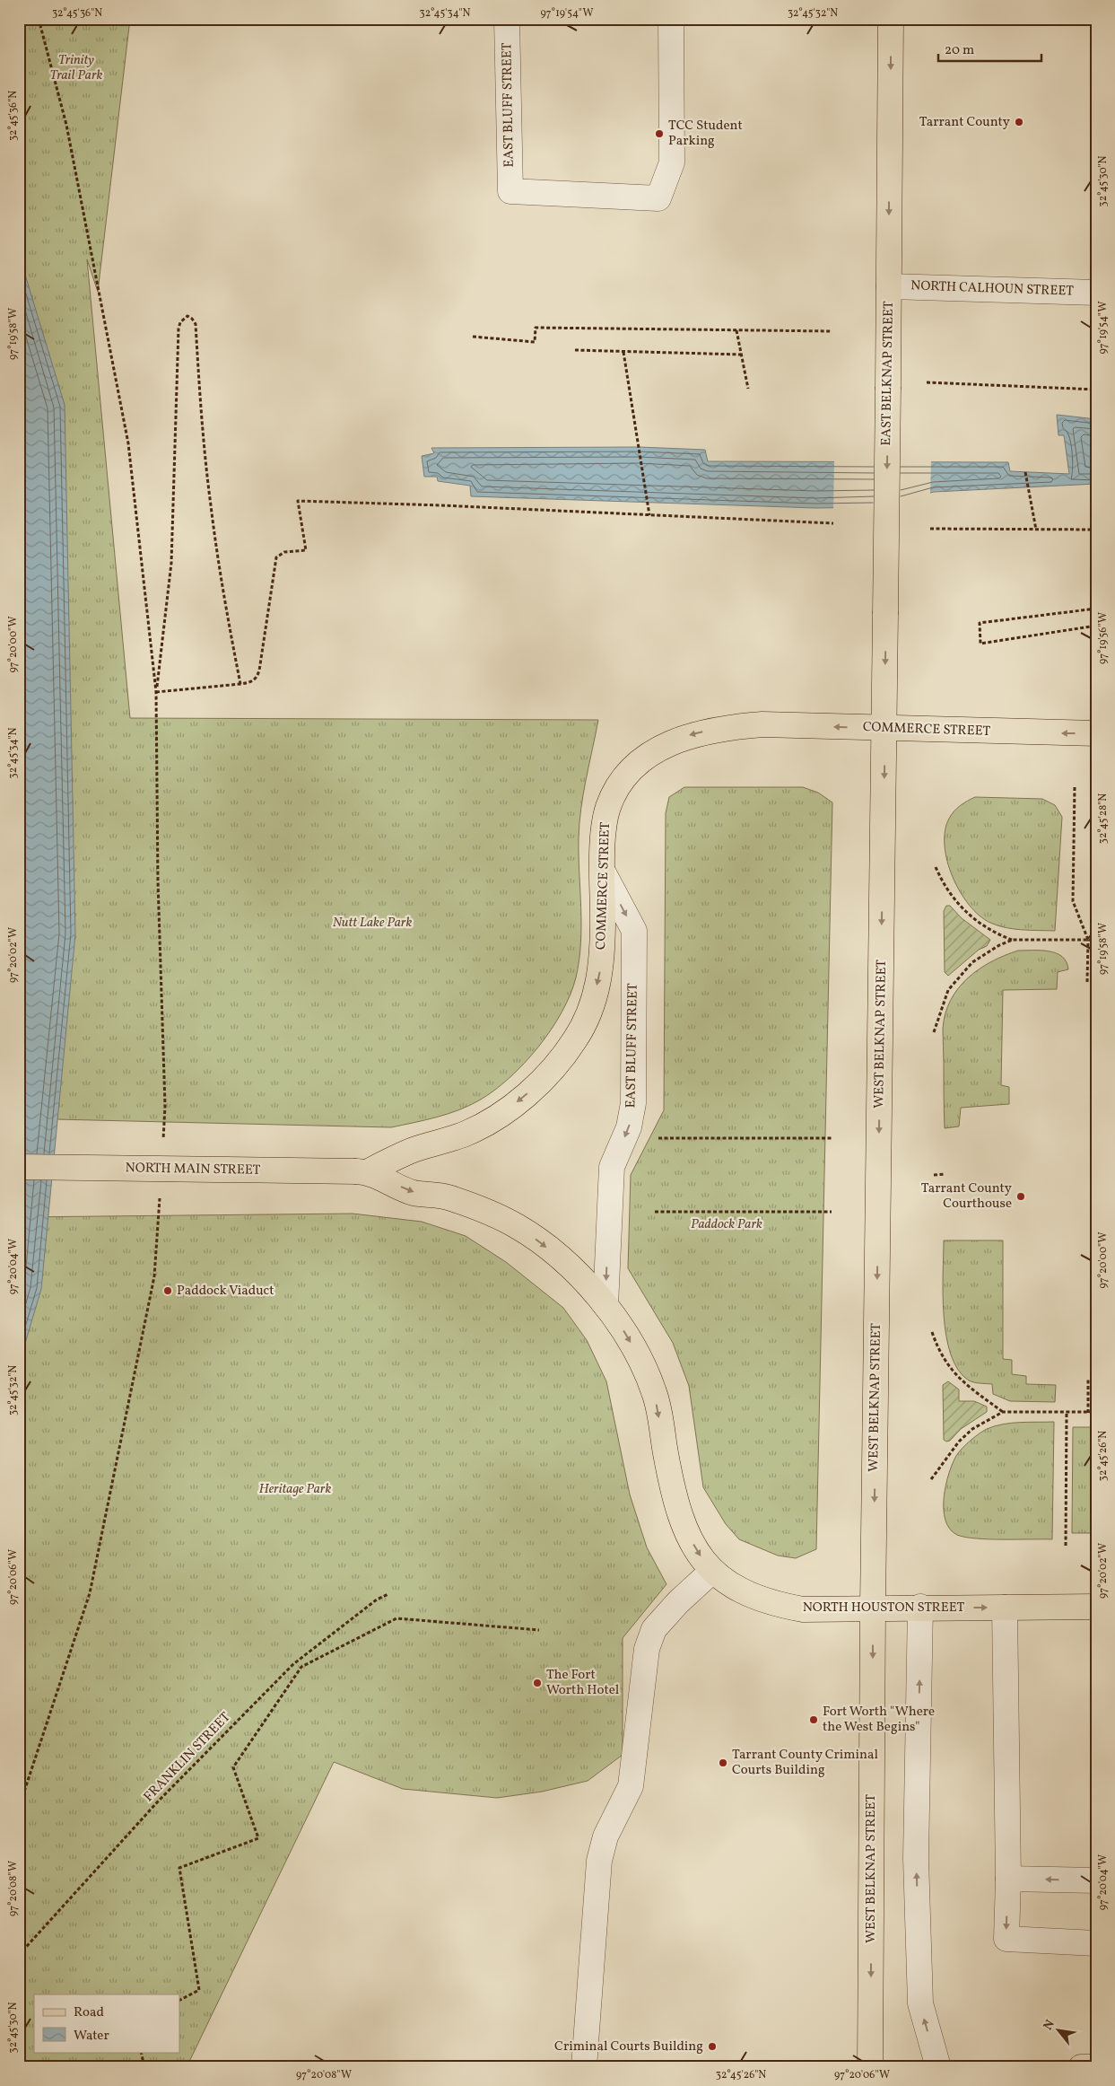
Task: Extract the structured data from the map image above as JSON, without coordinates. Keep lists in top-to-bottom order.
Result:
{
  "streets": {
    "main road": [
      "EAST BELKNAP STREET",
      "COMMERCE STREET",
      "WEST BELKNAP STREET",
      "NORTH MAIN STREET",
      "NORTH HOUSTON STREET"
    ],
    "street": ["EAST BLUFF STREET", "NORTH CALHOUN STREET"],
    "path": ["FRANKLIN STREET"]
  },
  "crossings": [
    ["EAST BLUFF STREET", "COMMERCE STREET"],
    ["EAST BLUFF STREET", "NORTH HOUSTON STREET"],
    ["NORTH CALHOUN STREET", "EAST BELKNAP STREET"],
    ["EAST BELKNAP STREET", "COMMERCE STREET"],
    ["EAST BELKNAP STREET", "WEST BELKNAP STREET"],
    ["COMMERCE STREET", "WEST BELKNAP STREET"],
    ["COMMERCE STREET", "NORTH MAIN STREET"],
    ["COMMERCE STREET", "NORTH HOUSTON STREET"],
    ["WEST BELKNAP STREET", "NORTH HOUSTON STREET"],
    ["NORTH MAIN STREET", "NORTH HOUSTON STREET"]
  ],
  "one_way": [
    "EAST BLUFF STREET",
    "EAST BELKNAP STREET",
    "COMMERCE STREET",
    "WEST BELKNAP STREET",
    "NORTH HOUSTON STREET"
  ],
  "parks": [
    "Trinity Trail Park",
    "Nutt Lake Park",
    "Paddock Park",
    "Heritage Park"
  ],
  "places": [
    "Tarrant County",
    "TCC Student Parking",
    "Tarrant County Courthouse",
    "Paddock Viaduct",
    "The Fort Worth Hotel",
    "Fort Worth \"Where the West Begins\"",
    "Tarrant County Criminal Courts Building",
    "Criminal Courts Building"
  ],
  "legend": ["Road", "Water"],
  "scale_bar": "20 m",
  "north": "top left",
  "coordinates": [
    "32°45'36\"N",
    "32°45'34\"N",
    "97°19'54\"W",
    "32°45'32\"N",
    "32°45'30\"N",
    "97°19'58\"W",
    "97°19'56\"W",
    "97°20'00\"W",
    "32°45'28\"N",
    "97°20'02\"W",
    "97°20'04\"W",
    "32°45'26\"N",
    "97°20'06\"W",
    "97°20'08\"W"
  ]
}
